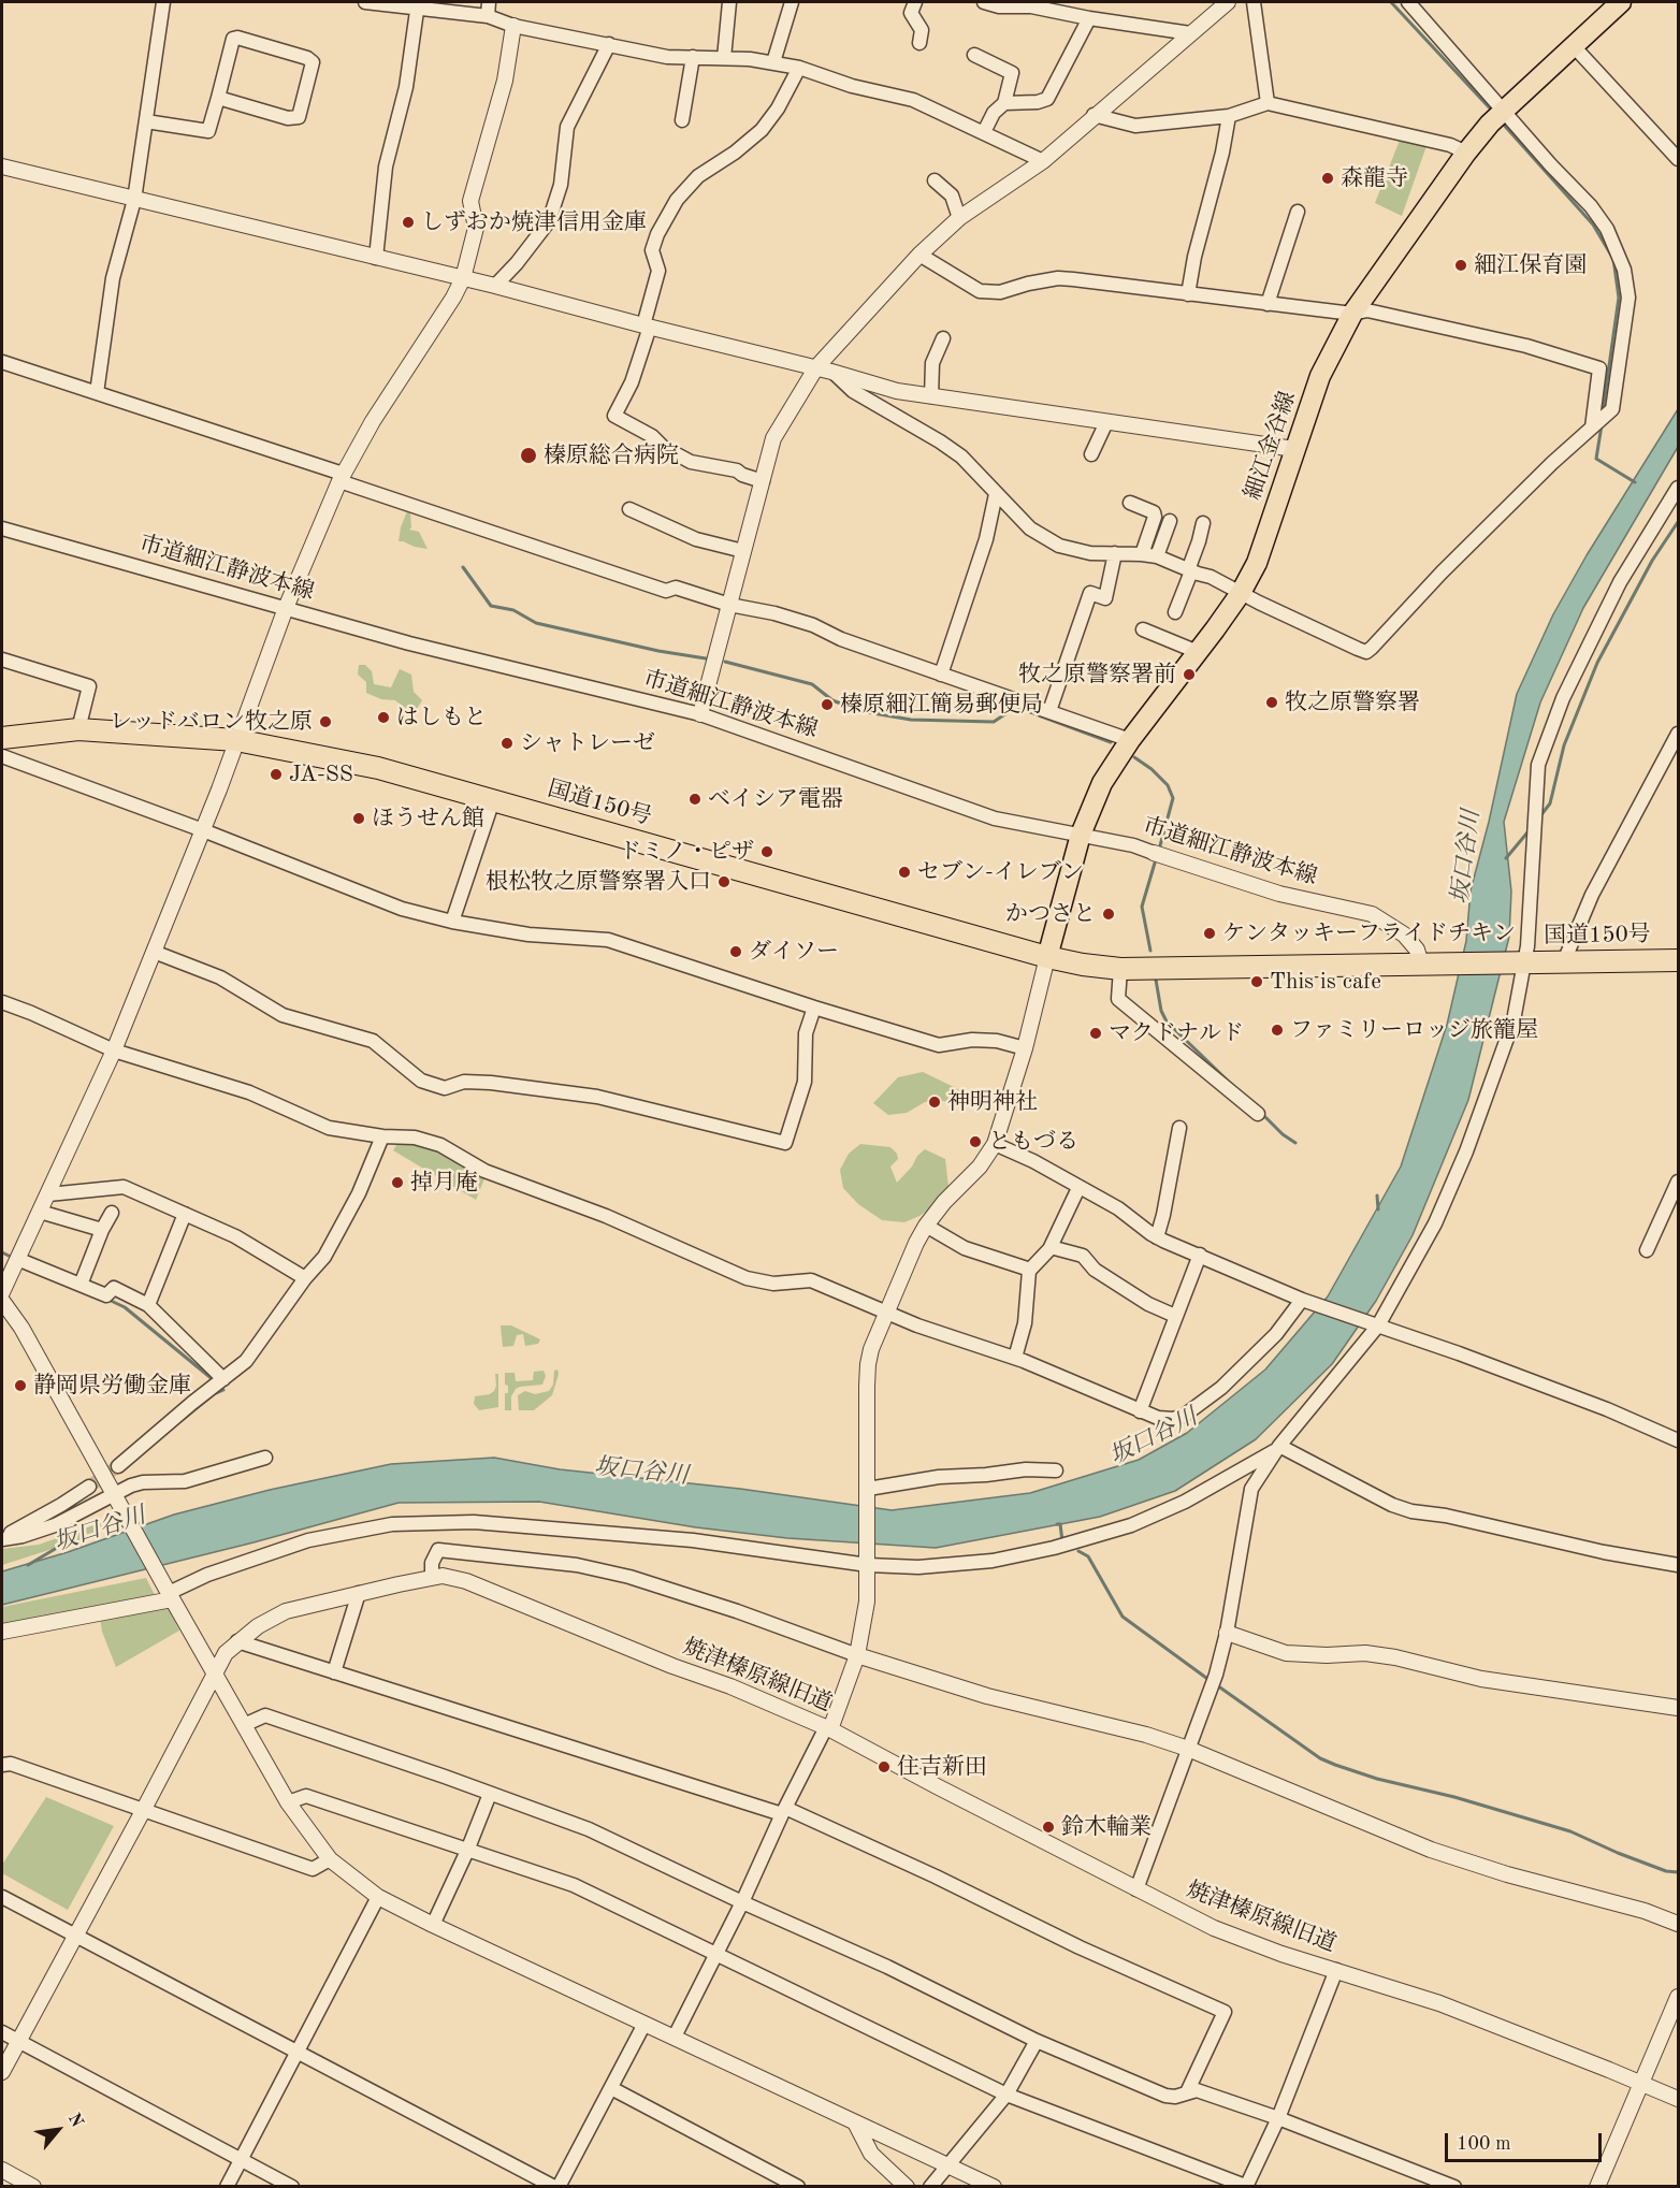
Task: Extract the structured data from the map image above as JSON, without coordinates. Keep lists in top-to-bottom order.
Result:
{
  "streets": {
    "highway": ["国道150号"],
    "main road": ["細江金谷線"],
    "street": ["市道細江静波本線", "焼津榛原線旧道"]
  },
  "crossings": [
    ["細江金谷線", "市道細江静波本線"],
    ["細江金谷線", "国道150号"],
    ["市道細江静波本線", "国道150号"]
  ],
  "water": ["坂口谷川"],
  "places": [
    "森龍寺",
    "しずおか焼津信用金庫",
    "細江保育園",
    "榛原総合病院",
    "牧之原警察署前",
    "牧之原警察署",
    "榛原細江簡易郵便局",
    "はしもと",
    "レッドバロン牧之原",
    "シャトレーゼ",
    "JA-SS",
    "ベイシア電器",
    "ほうせん館",
    "ドミノ・ピザ",
    "セブン-イレブン",
    "根松牧之原警察署入口",
    "かつさと",
    "ケンタッキーフライドチキン",
    "ダイソー",
    "This is cafe",
    "ファミリーロッジ旅籠屋",
    "マクドナルド",
    "神明神社",
    "ともづる",
    "掉月庵",
    "静岡県労働金庫",
    "住吉新田",
    "鈴木輪業"
  ],
  "scale_bar": "100 m",
  "north": "top right"
}
